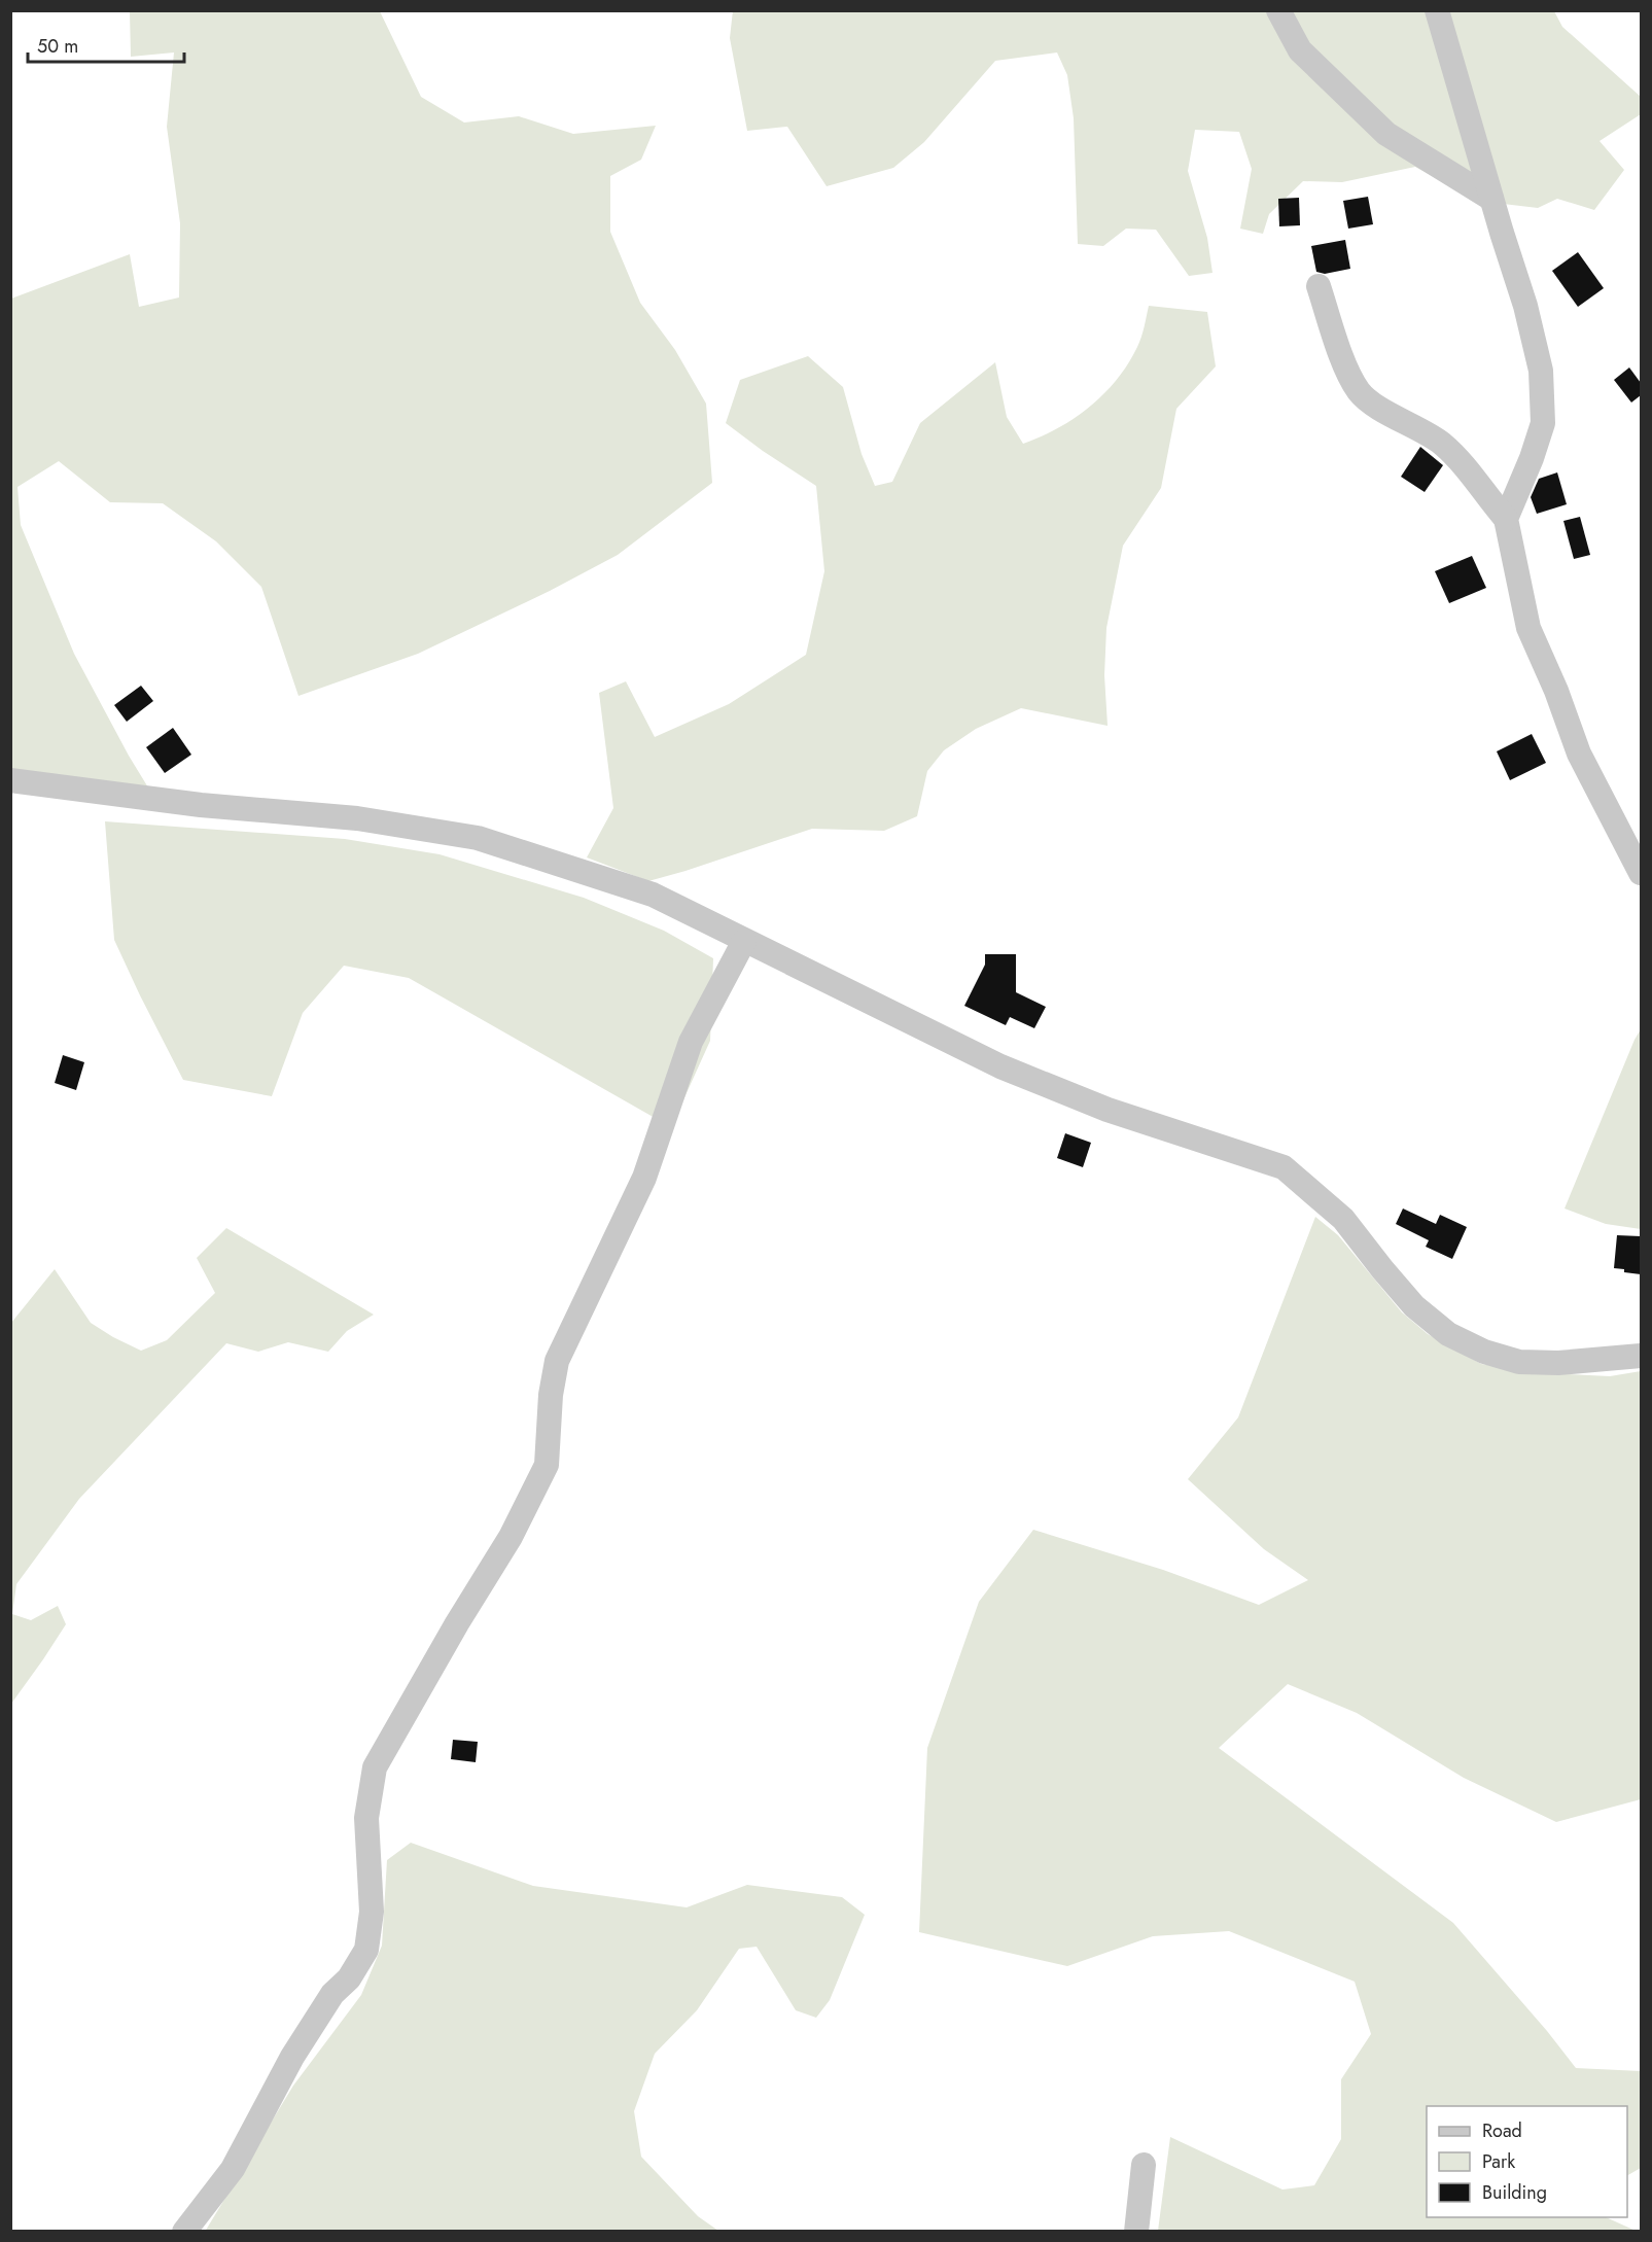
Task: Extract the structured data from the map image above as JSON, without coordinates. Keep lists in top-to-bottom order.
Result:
{
  "legend": ["Road", "Park", "Building"],
  "scale_bar": "50 m"
}
